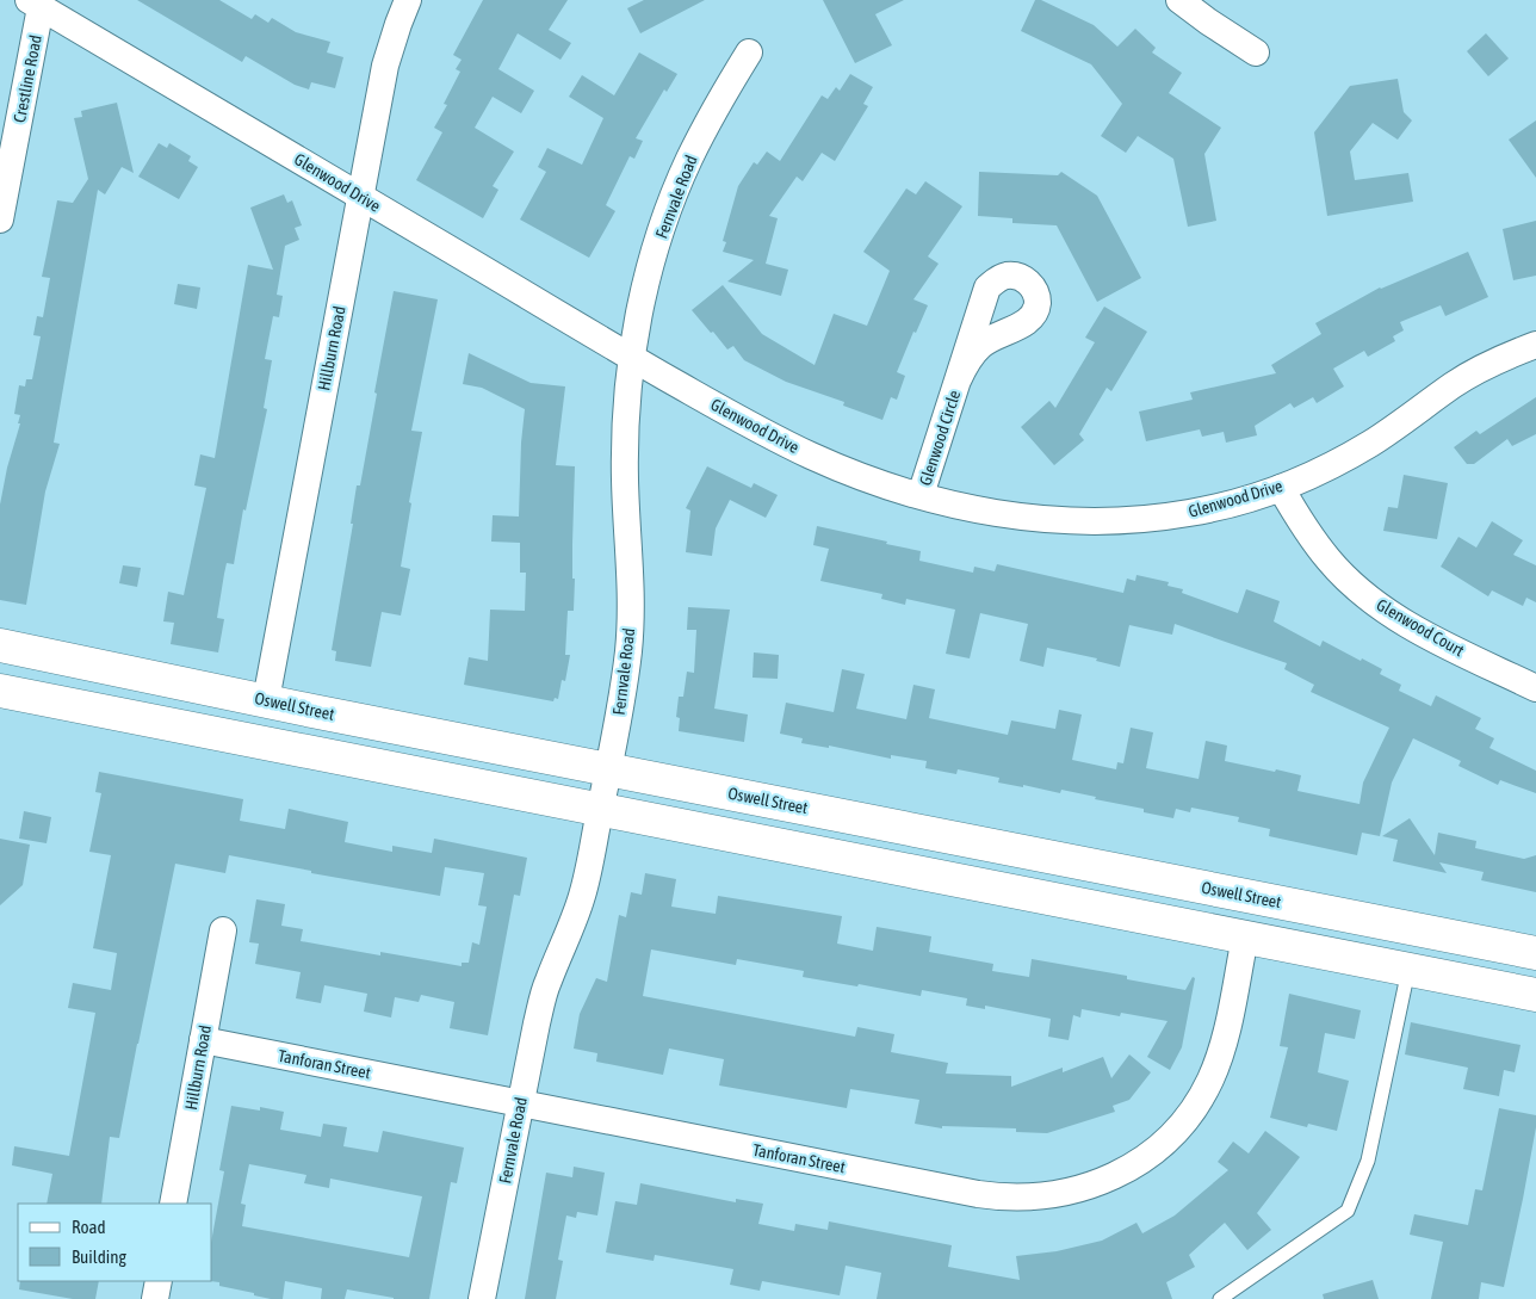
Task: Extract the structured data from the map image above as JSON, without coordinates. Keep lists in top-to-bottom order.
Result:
{
  "streets": {
    "main road": ["Oswell Street"],
    "street": [
      "Crestline Road",
      "Glenwood Drive",
      "Fernvale Road",
      "Hillburn Road",
      "Glenwood Circle",
      "Glenwood Court",
      "Tanforan Street"
    ]
  },
  "crossings": [
    ["Crestline Road", "Glenwood Drive"],
    ["Glenwood Drive", "Fernvale Road"],
    ["Glenwood Drive", "Hillburn Road"],
    ["Glenwood Drive", "Glenwood Circle"],
    ["Glenwood Drive", "Glenwood Court"],
    ["Fernvale Road", "Oswell Street"],
    ["Fernvale Road", "Tanforan Street"],
    ["Hillburn Road", "Oswell Street"],
    ["Hillburn Road", "Tanforan Street"]
  ],
  "legend": ["Road", "Building"]
}
